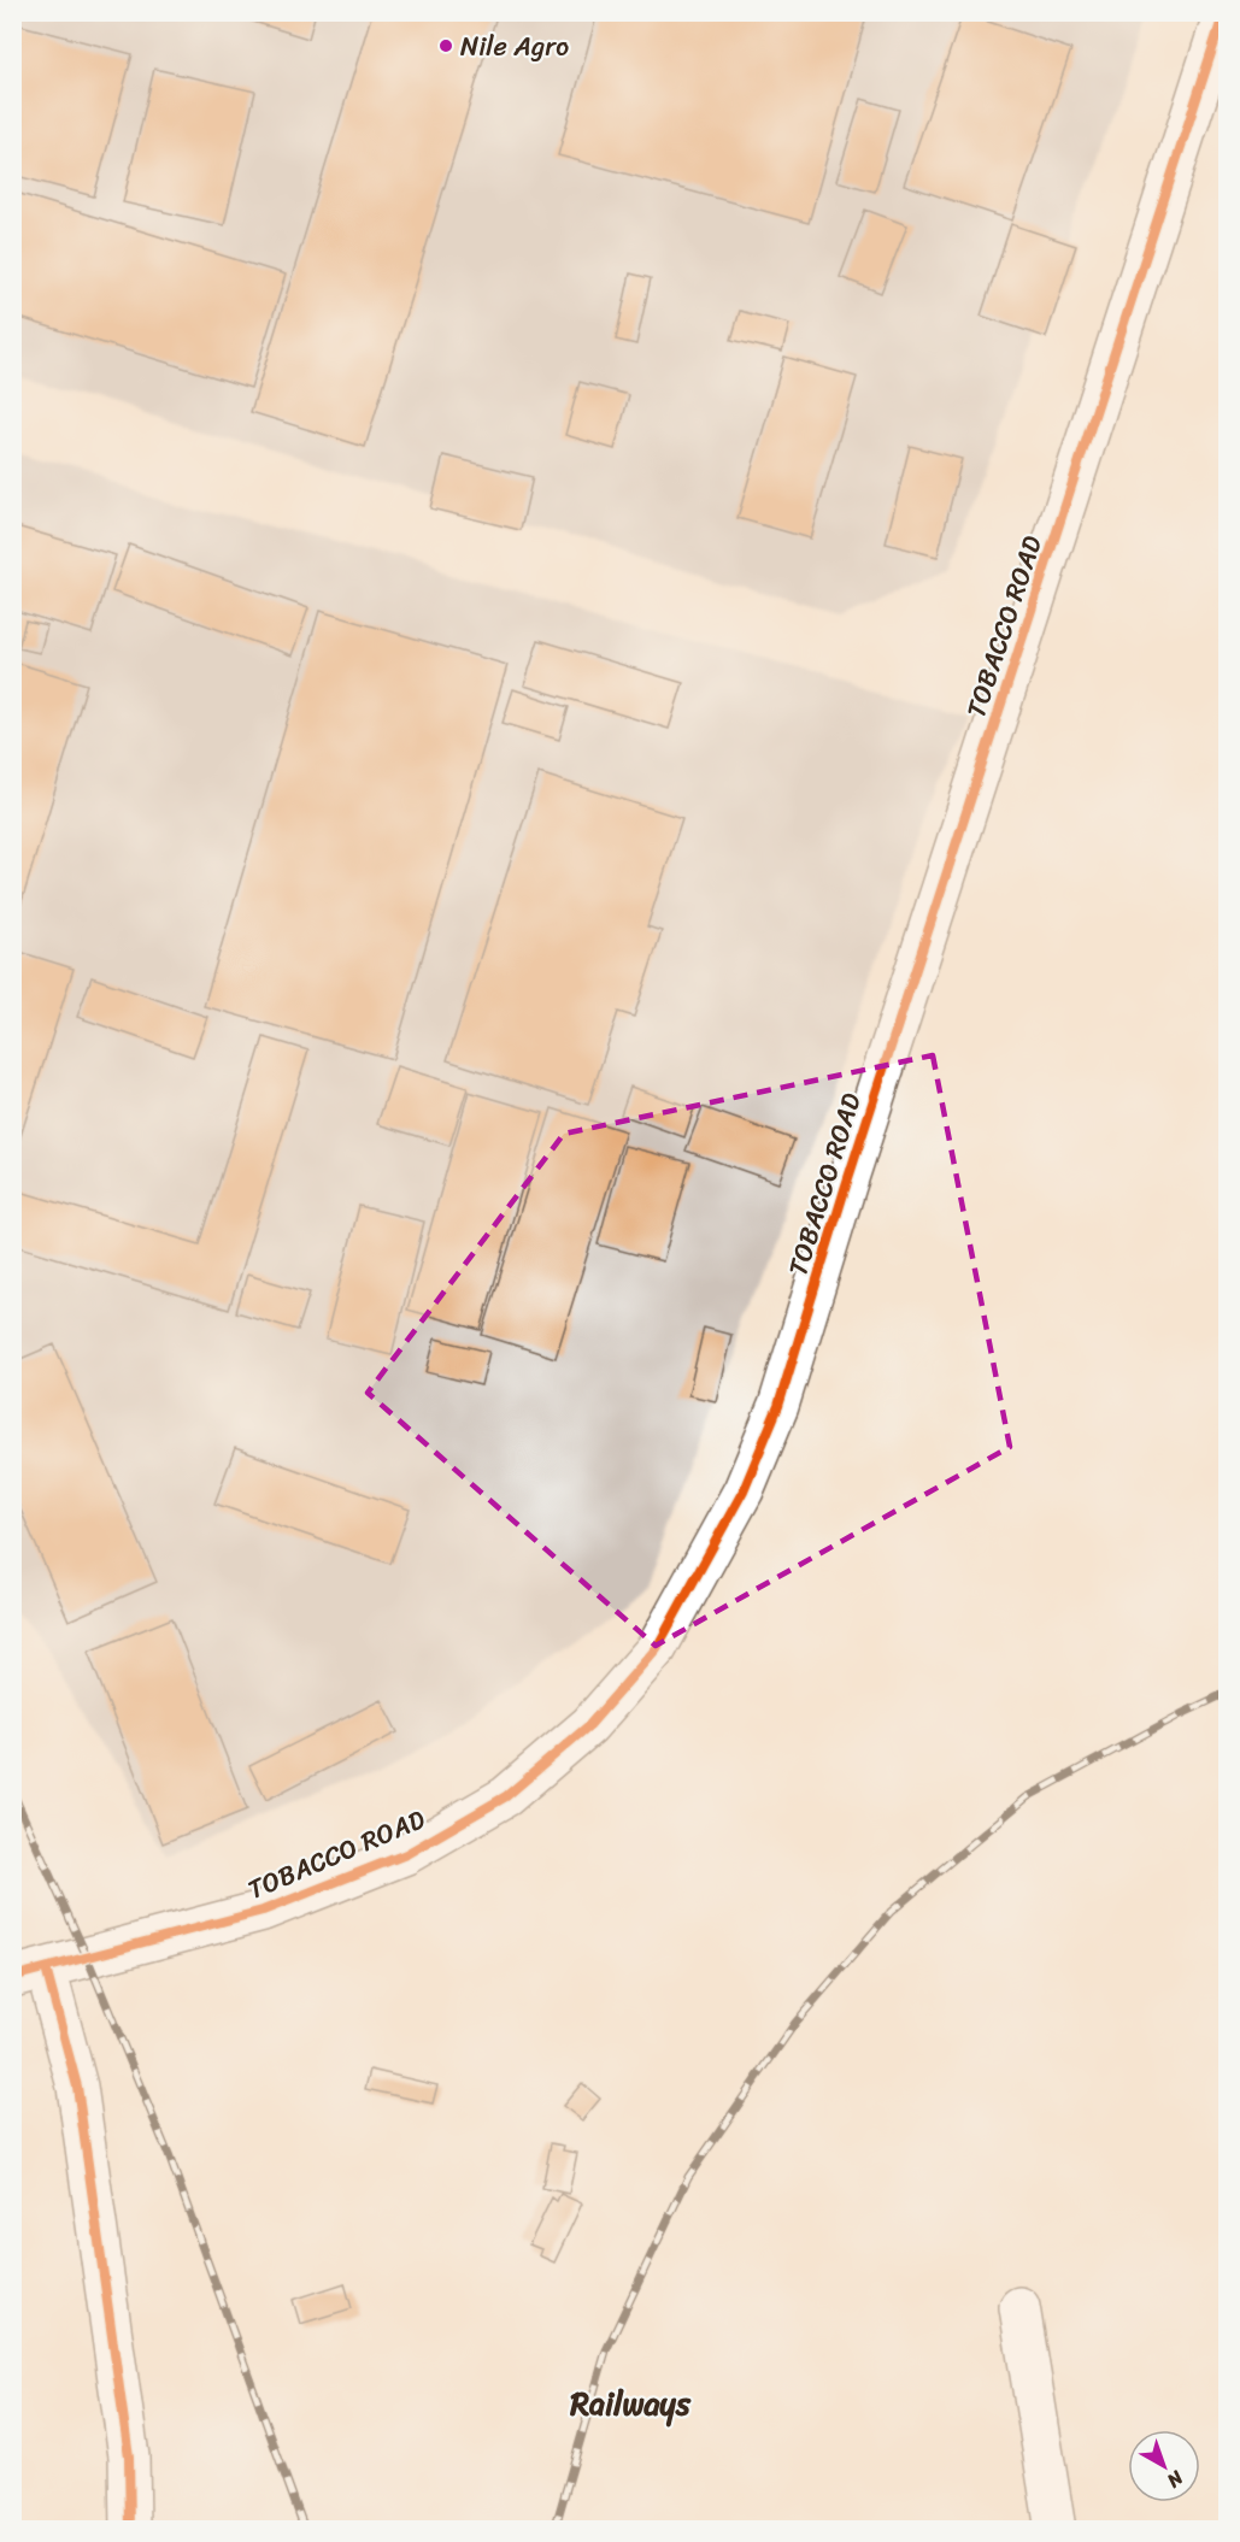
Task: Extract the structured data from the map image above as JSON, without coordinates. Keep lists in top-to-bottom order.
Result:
{
  "streets": {
    "street": ["TOBACCO ROAD"]
  },
  "districts": ["Railways"],
  "places": ["Nile Agro"],
  "north": "bottom right"
}
